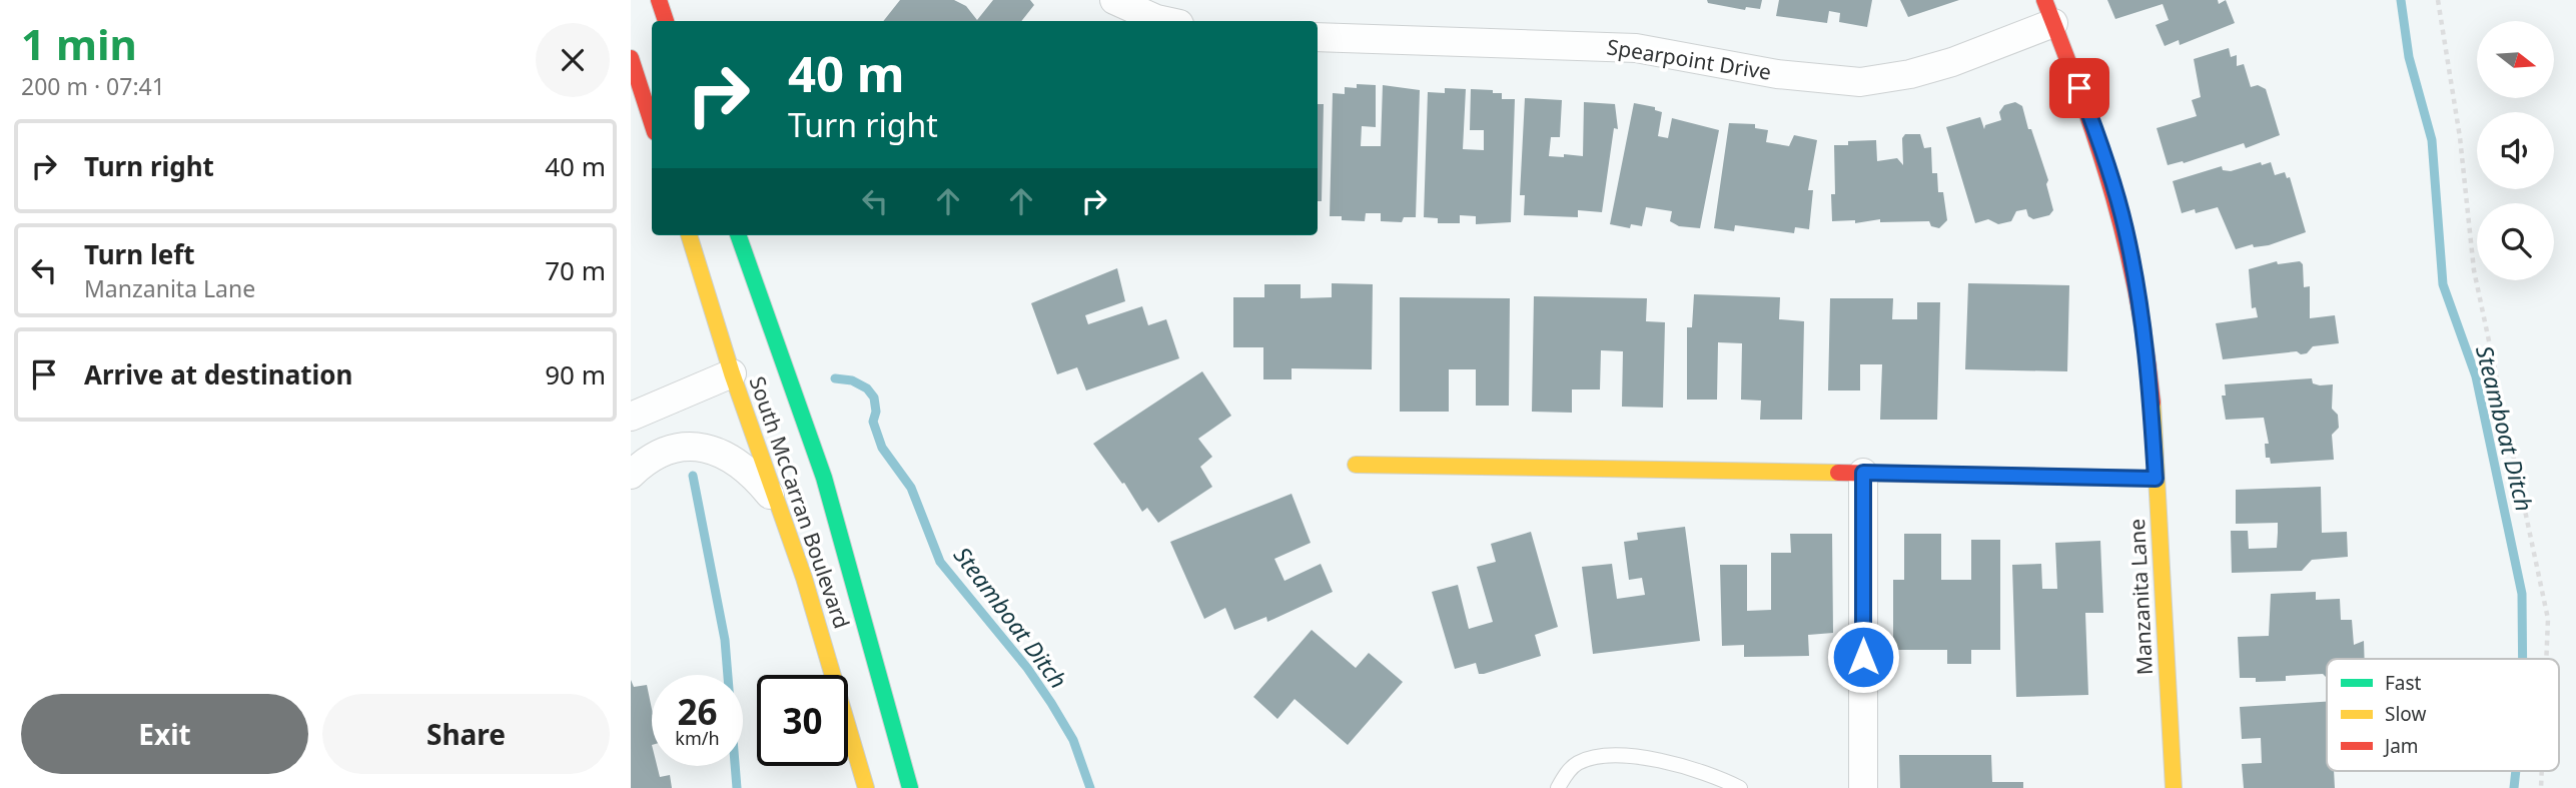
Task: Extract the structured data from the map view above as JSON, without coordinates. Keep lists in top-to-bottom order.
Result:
{
  "streets": {
    "street": ["Spearpoint Drive", "South McCarran Boulevard", "Manzanita Lane"]
  },
  "crossings": [
    ["Spearpoint Drive", "Manzanita Lane"]
  ],
  "water": ["Steamboat Ditch"],
  "legend": ["Fast", "Slow", "Jam"],
  "north": "right",
  "page": {
    "heading": ["1 min", "200 m · 07:41"],
    "turn": ["40 m", "Turn right"],
    "list": [
      {
        "name": "Turn right",
        "value": "40 m"
      },
      {
        "name": "Turn left",
        "note": "Manzanita Lane",
        "value": "70 m"
      },
      {
        "name": "Arrive at destination",
        "value": "90 m"
      }
    ],
    "speed": "26 km/h",
    "limit": "30",
    "buttons": ["Exit", "Share"]
  }
}
